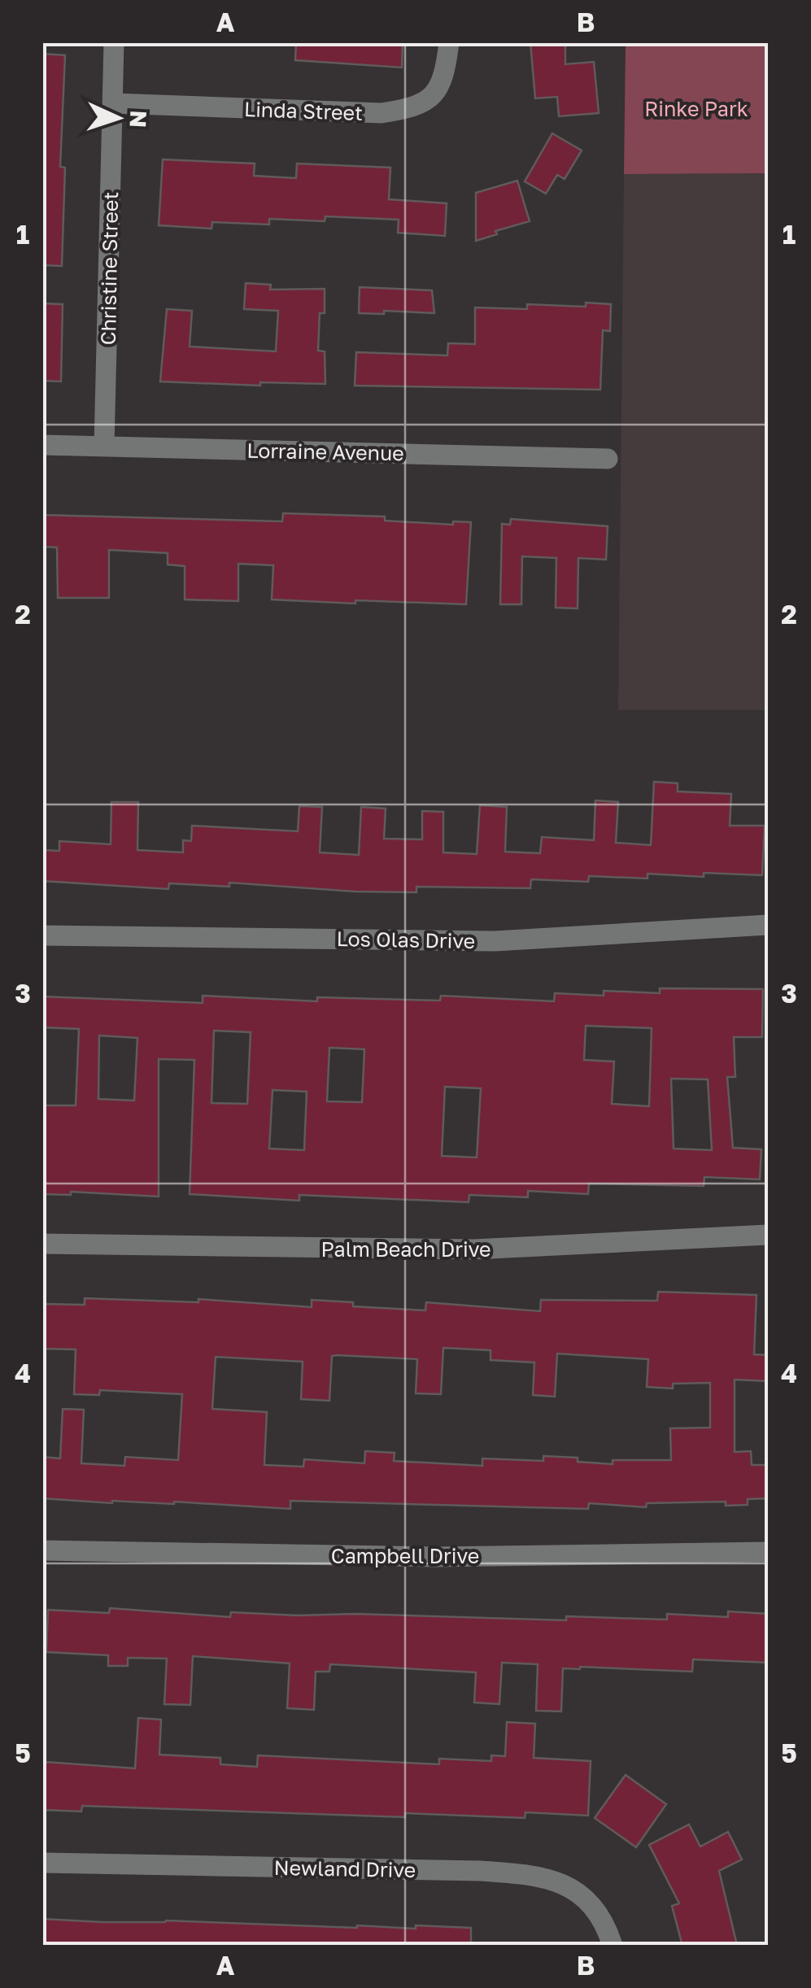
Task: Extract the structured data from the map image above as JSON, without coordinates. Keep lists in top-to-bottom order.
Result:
{
  "streets": {
    "street": [
      "Linda Street",
      "Christine Street",
      "Lorraine Avenue",
      "Los Olas Drive",
      "Palm Beach Drive",
      "Campbell Drive",
      "Newland Drive"
    ]
  },
  "crossings": [
    ["Linda Street", "Christine Street"],
    ["Christine Street", "Lorraine Avenue"]
  ],
  "parks": ["Rinke Park"],
  "north": "right",
  "grid": {
    "columns": ["A", "B"],
    "rows": [
      "1",
      "2",
      "3",
      "4",
      "5"
    ]
  }
}
